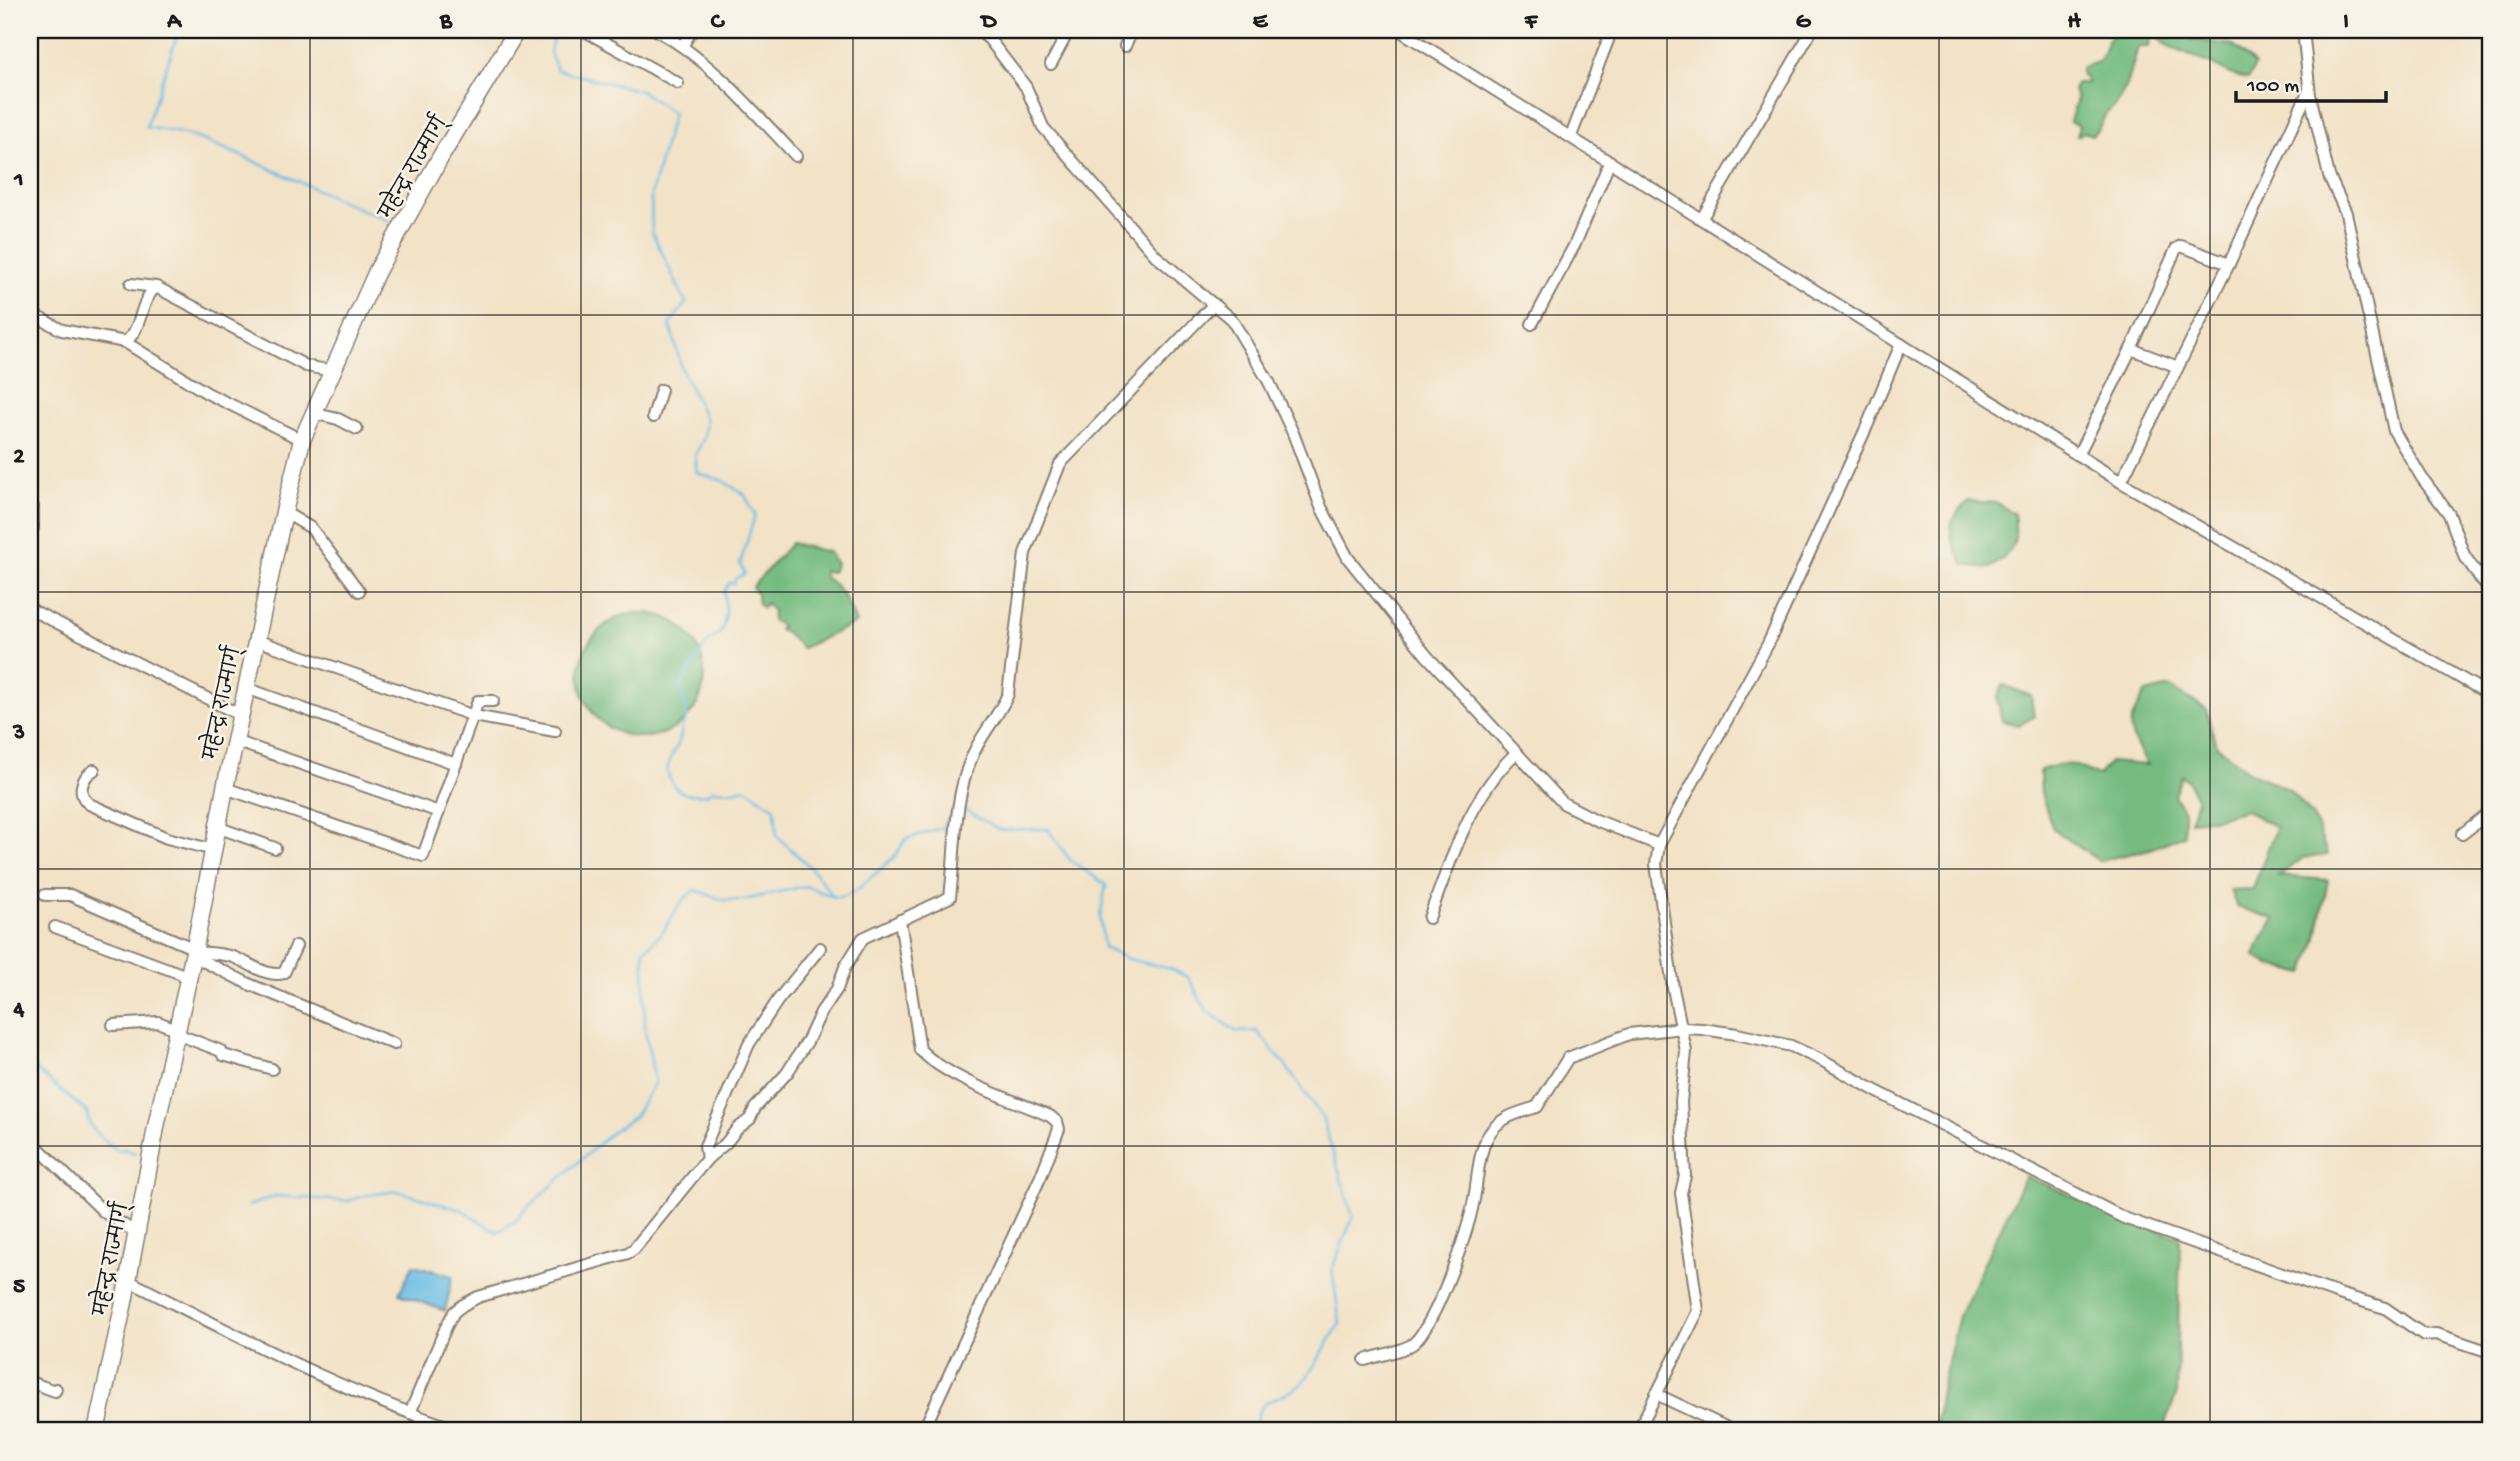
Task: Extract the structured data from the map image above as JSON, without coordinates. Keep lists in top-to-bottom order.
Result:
{
  "streets": {
    "highway": ["महेन्द्र राज्मार्ग्"]
  },
  "scale_bar": "100 m",
  "grid": {
    "columns": [
      "A",
      "B",
      "C",
      "D",
      "E",
      "F",
      "G",
      "H",
      "I"
    ],
    "rows": [
      "1",
      "2",
      "3",
      "4",
      "5"
    ]
  }
}
